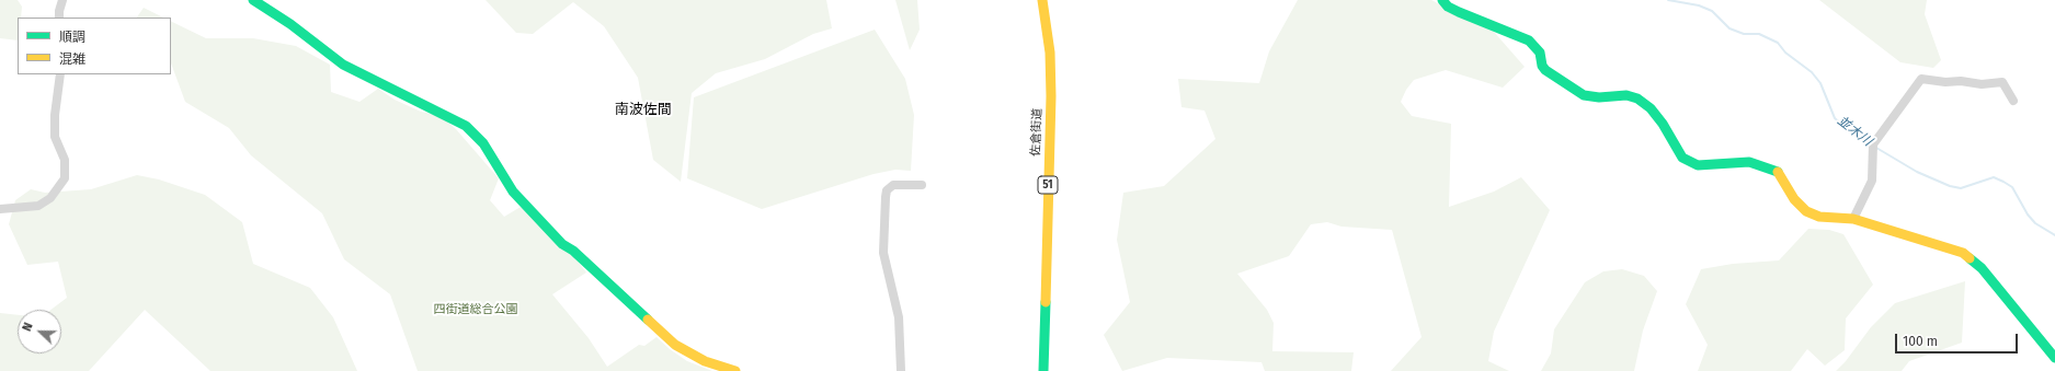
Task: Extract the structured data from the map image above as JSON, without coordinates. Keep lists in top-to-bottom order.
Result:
{
  "streets": {
    "main road": ["佐倉街道", "51"]
  },
  "districts": ["南波佐間"],
  "water": ["並木川"],
  "parks": ["四街道総合公園"],
  "legend": ["順調", "混雑"],
  "scale_bar": "100 m",
  "north": "left"
}
